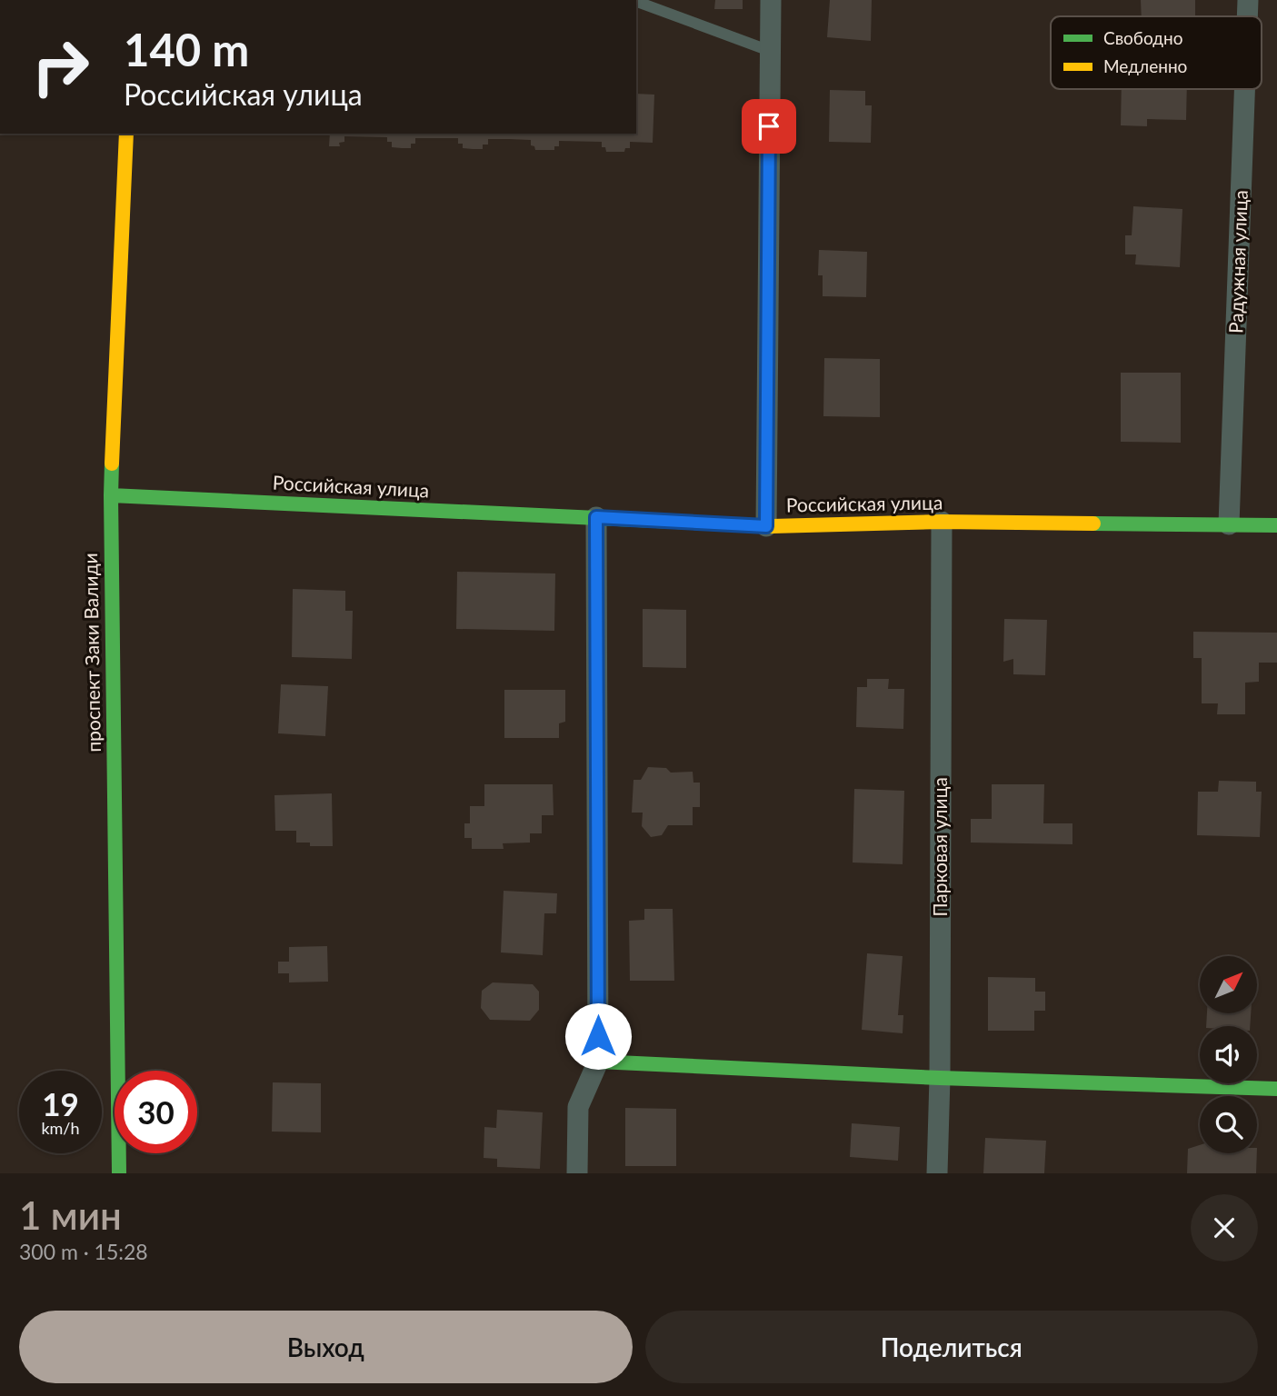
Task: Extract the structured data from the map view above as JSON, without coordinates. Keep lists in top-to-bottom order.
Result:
{
  "streets": {
    "street": [
      "Радужная улица",
      "Российская улица",
      "проспект Заки Валиди",
      "Парковая улица"
    ]
  },
  "crossings": [
    ["Радужная улица", "Российская улица"],
    ["Российская улица", "проспект Заки Валиди"],
    ["Российская улица", "Парковая улица"]
  ],
  "legend": ["Свободно", "Медленно"],
  "north": "top right",
  "page": {
    "turn": ["140 m", "Российская улица"],
    "speed": "19 km/h",
    "limit": "30",
    "heading": ["1 мин", "300 m · 15:28"],
    "buttons": ["Выход", "Поделиться"]
  }
}
